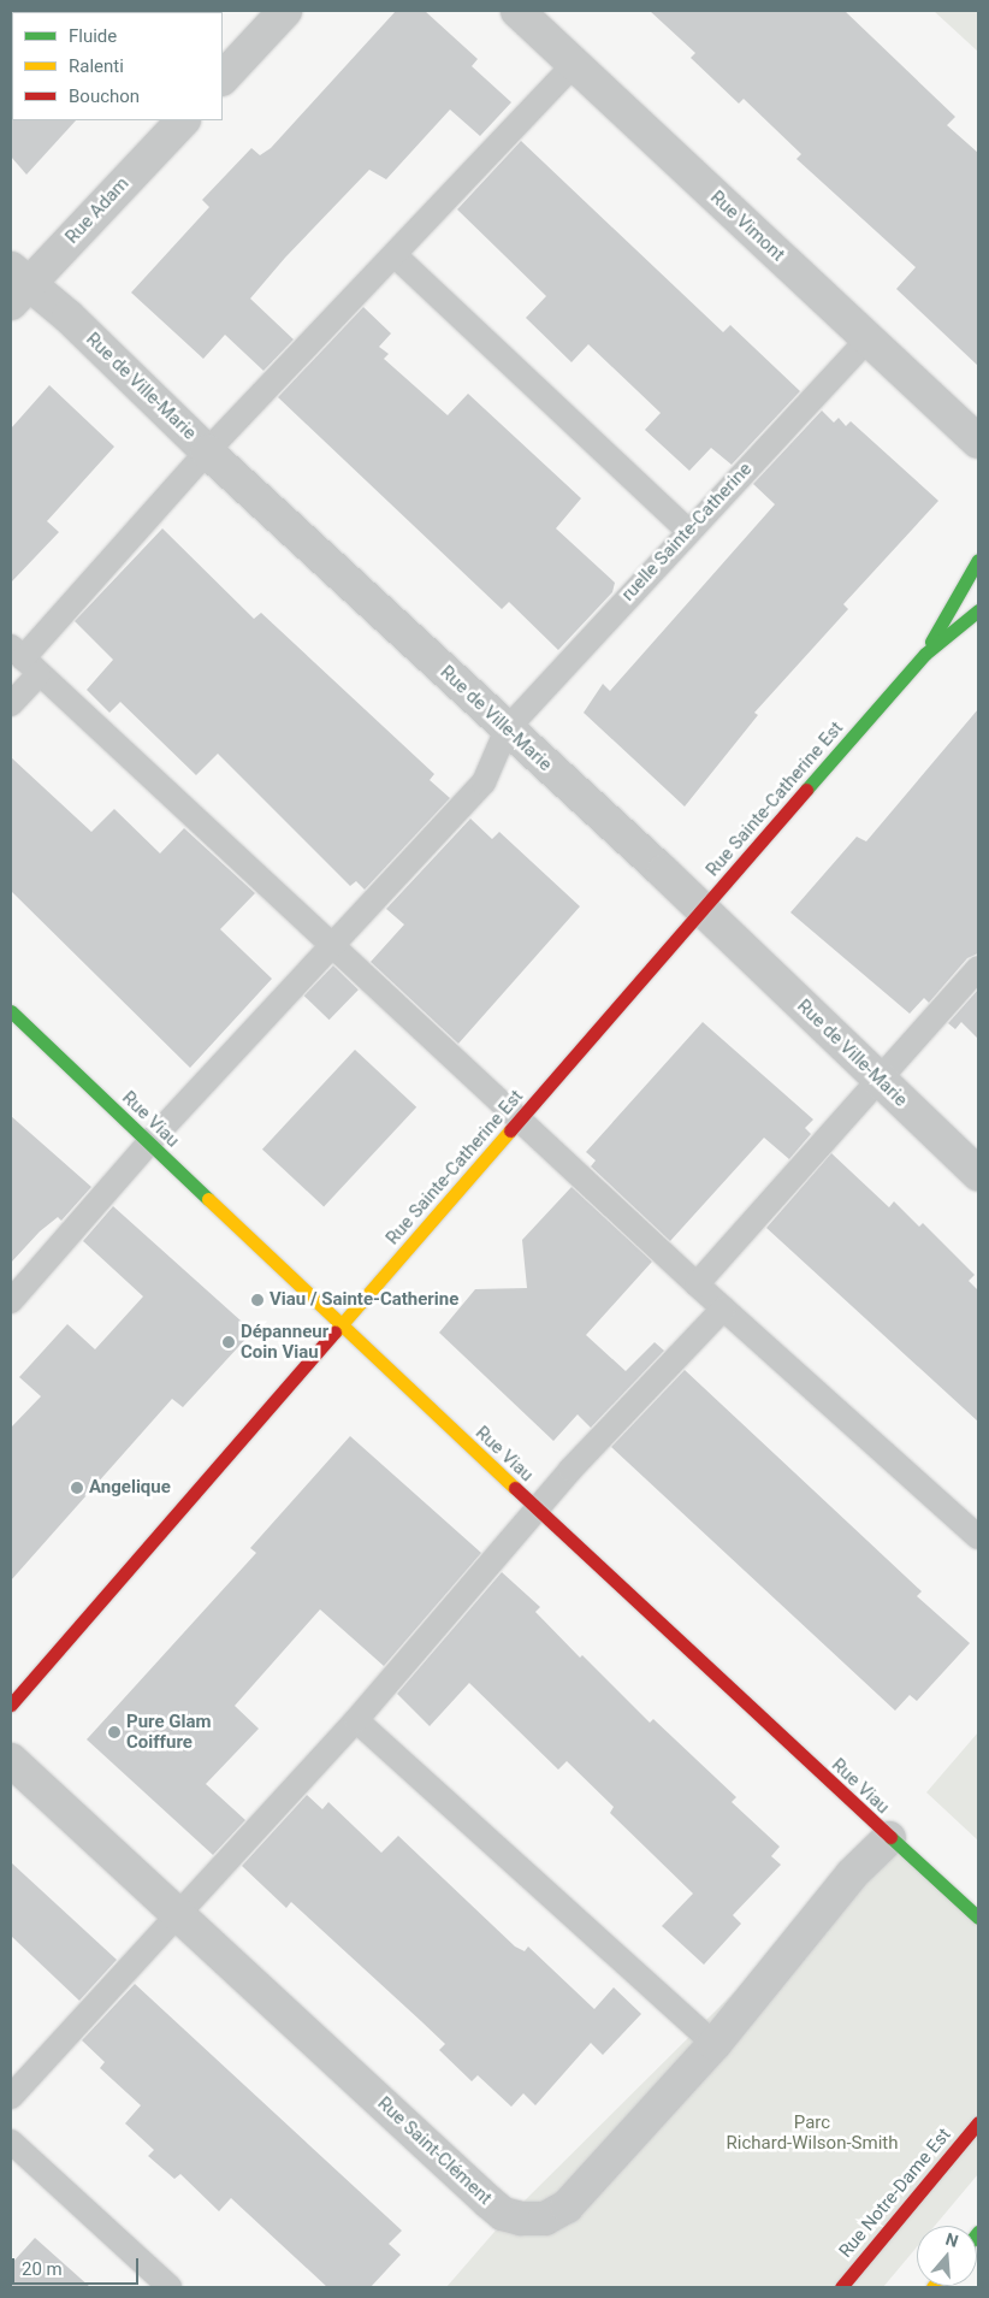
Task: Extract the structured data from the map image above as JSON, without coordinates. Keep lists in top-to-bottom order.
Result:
{
  "streets": {
    "main road": ["Rue Sainte-Catherine Est", "Rue Viau", "Rue Notre-Dame Est"],
    "street": [
      "Rue Adam",
      "Rue Vimont",
      "Rue de Ville-Marie",
      "Rue Saint-Clément"
    ],
    "lane": ["ruelle Sainte-Catherine"]
  },
  "crossings": [
    ["Rue Adam", "Rue de Ville-Marie"],
    ["Rue Vimont", "ruelle Sainte-Catherine"],
    ["Rue de Ville-Marie", "ruelle Sainte-Catherine"],
    ["Rue de Ville-Marie", "Rue Sainte-Catherine Est"],
    ["ruelle Sainte-Catherine", "Rue Viau"],
    ["Rue Sainte-Catherine Est", "Rue Viau"],
    ["Rue Viau", "Rue Saint-Clément"]
  ],
  "parks": ["Parc Richard-Wilson-Smith"],
  "places": [
    "Viau / Sainte-Catherine",
    "Dépanneur Coin Viau",
    "Angelique",
    "Pure Glam Coiffure"
  ],
  "legend": ["Fluide", "Ralenti", "Bouchon"],
  "scale_bar": "20 m",
  "north": "top"
}
